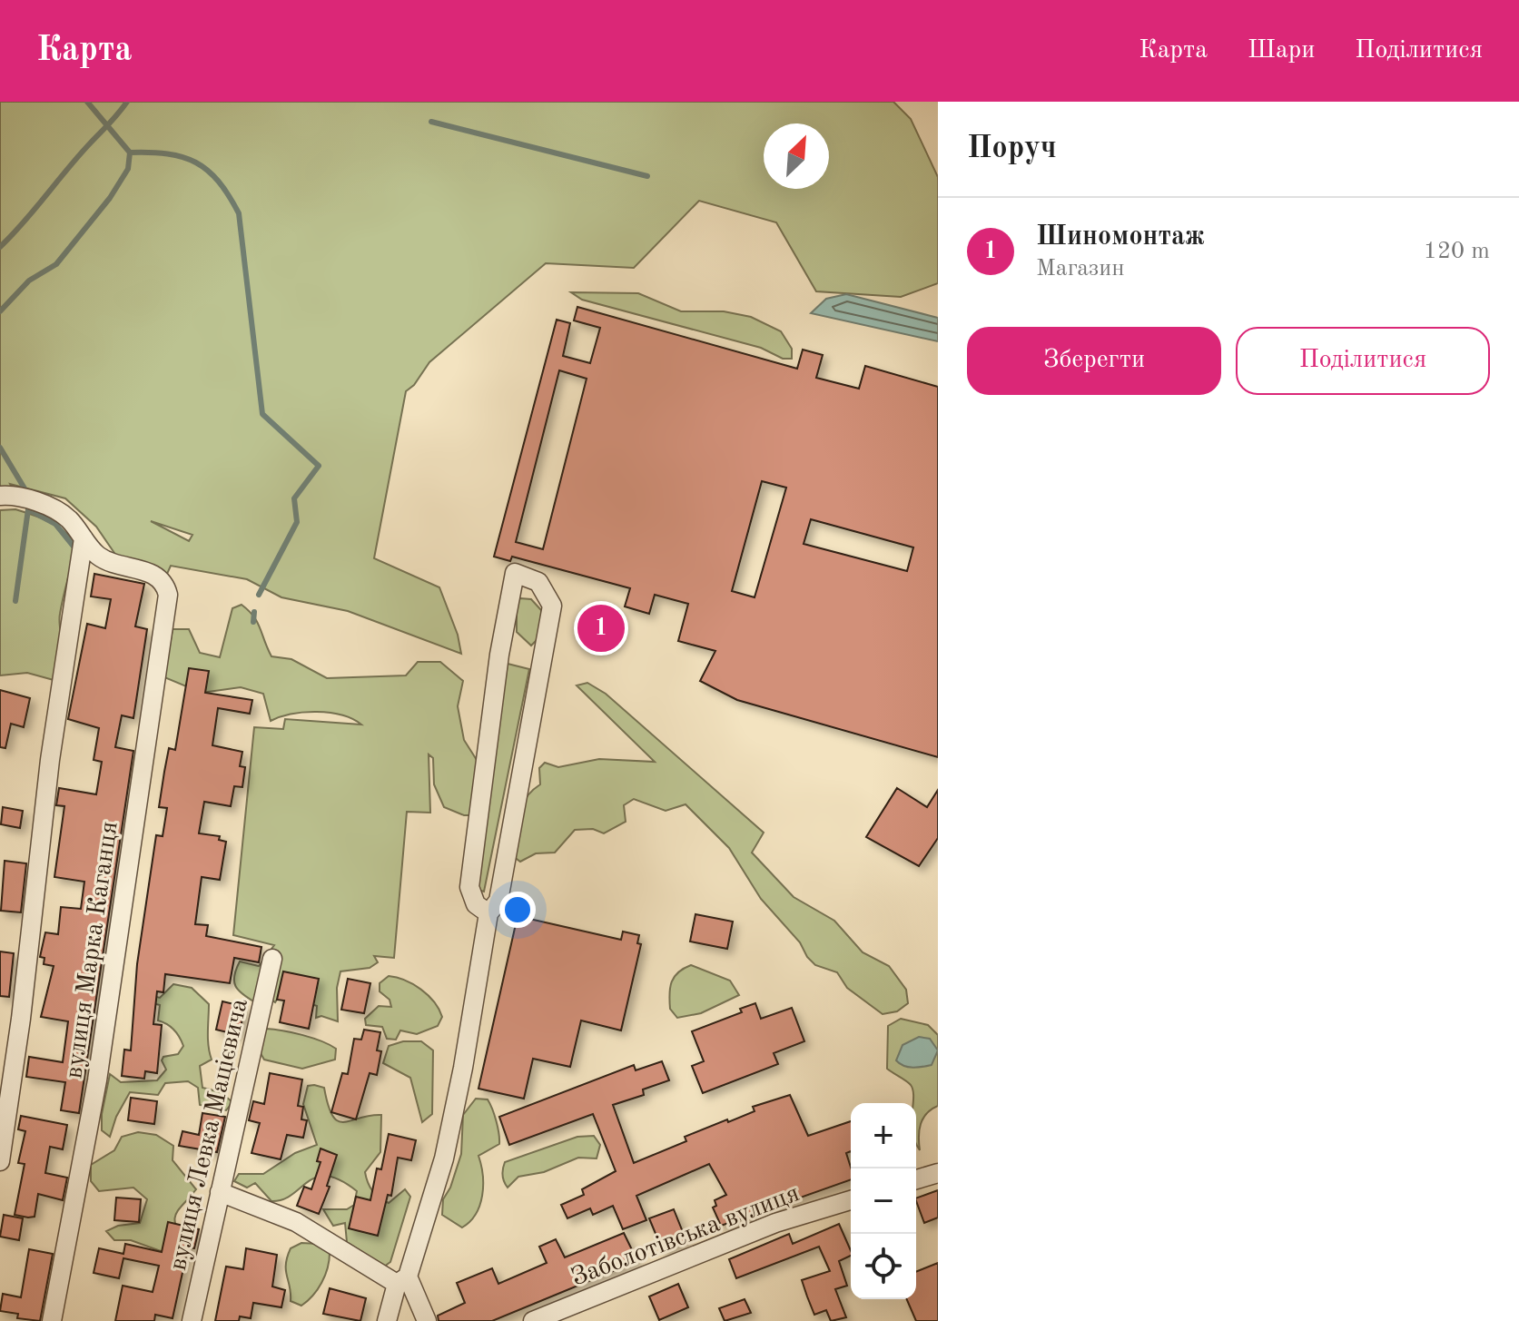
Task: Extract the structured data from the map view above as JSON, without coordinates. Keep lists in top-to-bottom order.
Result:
{
  "streets": {
    "street": ["вулиця Марка Каганця", "вулиця Левка Мацієвича", "Заболотівська вулиця"]
  },
  "north": "top right",
  "page": {
    "header": "Карта",
    "nav": ["Карта", "Шари", "Поділитися"],
    "heading": "Поруч",
    "list": [
      {
        "mark": "1",
        "name": "Шиномонтаж",
        "note": "Магазин",
        "value": "120 m"
      }
    ],
    "buttons": ["Зберегти", "Поділитися"],
    "pins": "1",
    "map_buttons": ["+", "−"]
  }
}
